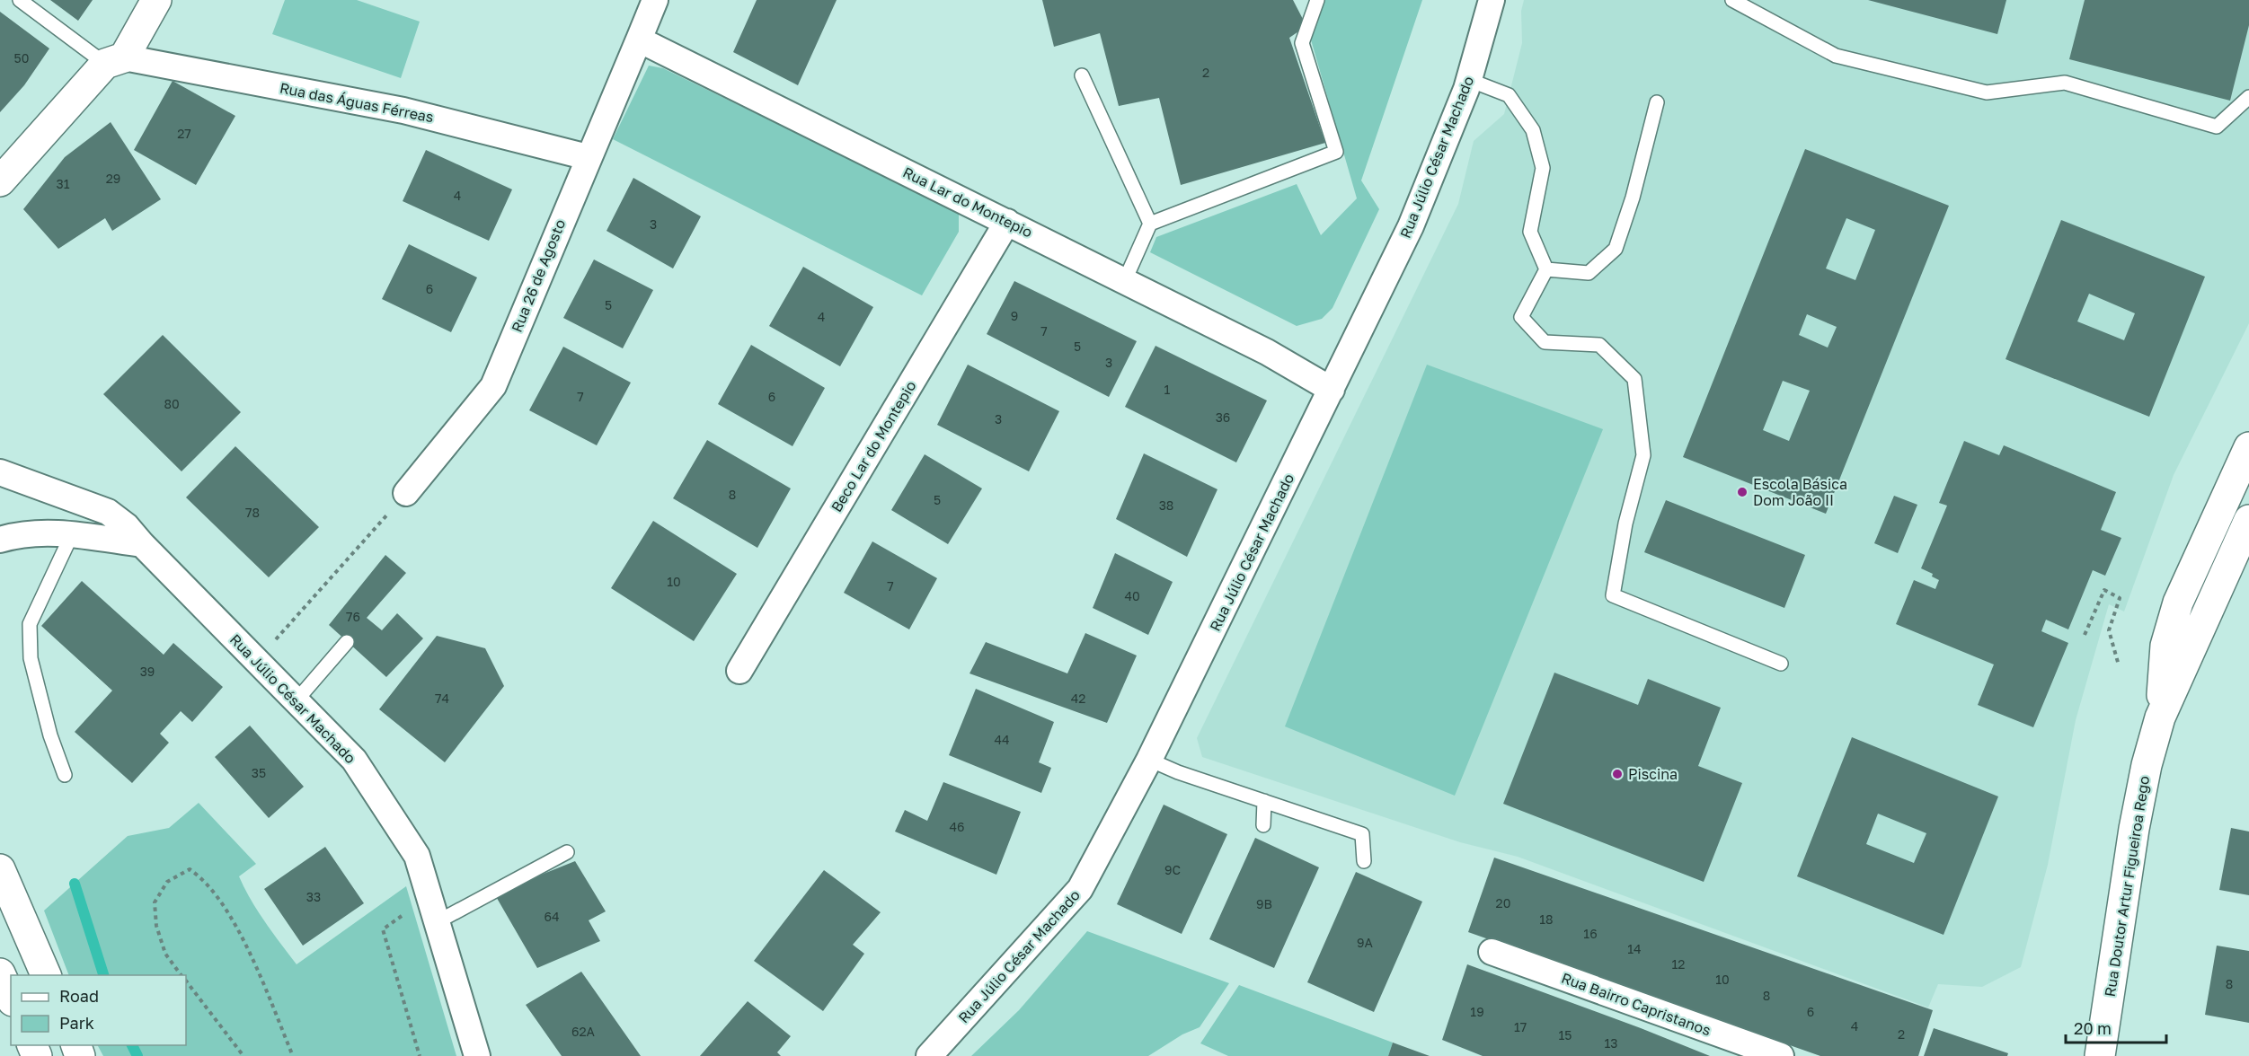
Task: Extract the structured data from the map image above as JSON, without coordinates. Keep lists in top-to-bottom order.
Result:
{
  "streets": {
    "main road": ["Rua Doutor Artur Figueiroa Rego"],
    "street": [
      "Rua das Águas Férreas",
      "Rua Júlio César Machado",
      "Rua Lar do Montepio",
      "Rua 26 de Agosto",
      "Beco Lar do Montepio",
      "Rua Bairro Capristanos"
    ]
  },
  "crossings": [
    ["Rua das Águas Férreas", "Rua 26 de Agosto"],
    ["Rua Júlio César Machado", "Rua Lar do Montepio"],
    ["Rua Lar do Montepio", "Rua 26 de Agosto"],
    ["Rua Lar do Montepio", "Beco Lar do Montepio"]
  ],
  "places": ["Escola Básica Dom João II", "Piscina"],
  "house_numbers": [
    "50",
    "2",
    "27",
    "29",
    "31",
    "4",
    "3",
    "6",
    "5",
    "9",
    "4",
    "7",
    "5",
    "3",
    "1",
    "7",
    "6",
    "80",
    "36",
    "3",
    "8",
    "5",
    "38",
    "78",
    "10",
    "7",
    "40",
    "76",
    "39",
    "74",
    "42",
    "44",
    "35",
    "46",
    "9C",
    "33",
    "20",
    "9B",
    "64",
    "18",
    "16",
    "9A",
    "14",
    "12",
    "10",
    "8",
    "8",
    "19",
    "6",
    "4",
    "17",
    "62A",
    "2",
    "15",
    "13"
  ],
  "legend": ["Road", "Park"],
  "scale_bar": "20 m"
}
